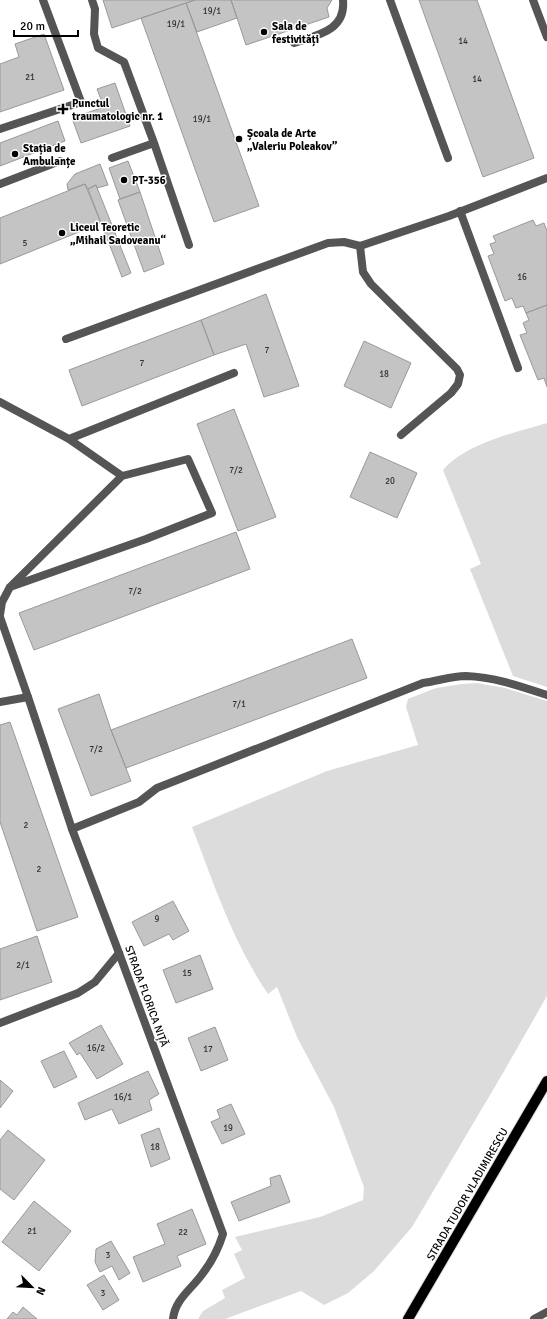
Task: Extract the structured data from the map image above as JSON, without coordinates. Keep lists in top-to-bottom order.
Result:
{
  "streets": {
    "main road": ["STRADA TUDOR VLADIMIRESCU"],
    "street": ["STRADA FLORICA NIȚĂ"]
  },
  "places": {
    "other": [
      "Sala de festivități",
      "Școala de Arte „Valeriu Poleakov”",
      "Stația de Ambulanțe",
      "PT-356",
      "Liceul Teoretic „Mihail Sadoveanu“"
    ],
    "health": ["Punctul traumatologic nr. 1"]
  },
  "house_numbers": [
    "19/1",
    "19/1",
    "14",
    "21",
    "14",
    "19/1",
    "5",
    "16",
    "7",
    "7",
    "18",
    "7/2",
    "20",
    "7/2",
    "7/1",
    "7/2",
    "2",
    "2",
    "9",
    "2/1",
    "15",
    "16/2",
    "17",
    "16/1",
    "19",
    "18",
    "21",
    "22",
    "3",
    "3"
  ],
  "scale_bar": "20 m",
  "north": "bottom right"
}
